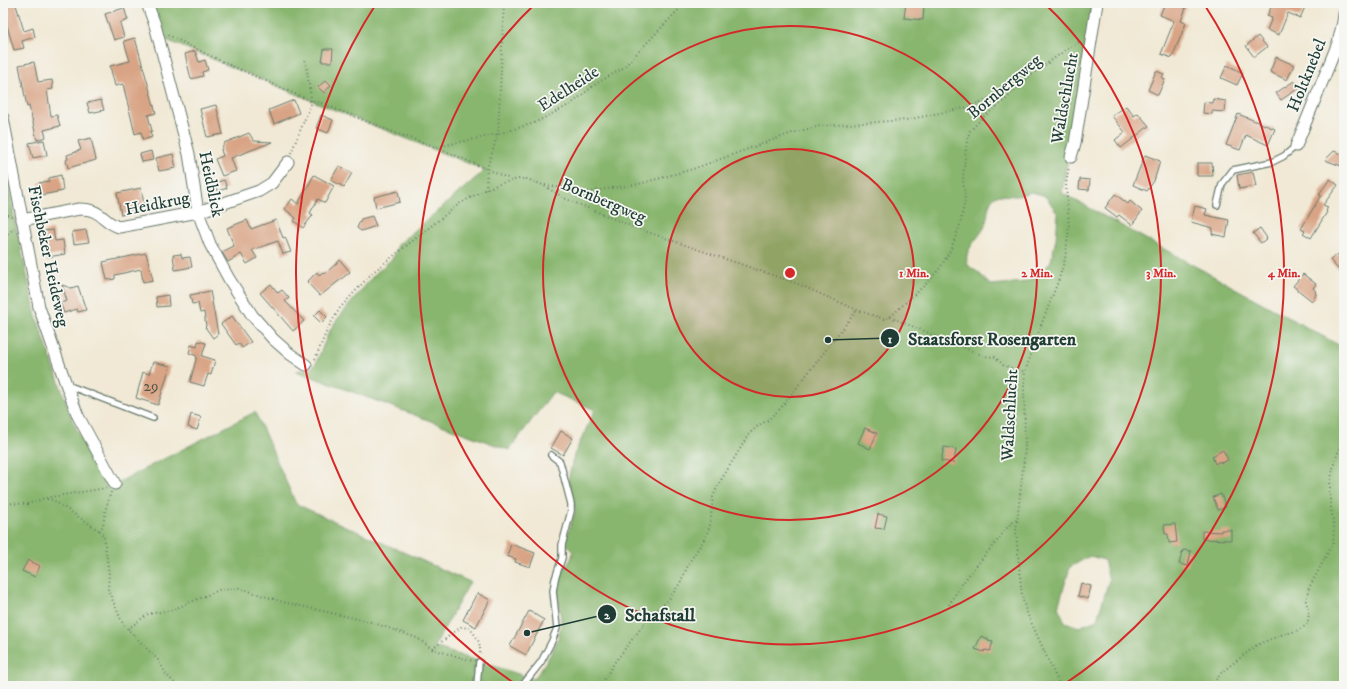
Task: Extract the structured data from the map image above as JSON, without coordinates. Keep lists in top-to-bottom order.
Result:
{
  "streets": {
    "street": [
      "Holtknebel",
      "Waldschlucht",
      "Heidblick",
      "Heidkrug",
      "Fischbeker Heideweg"
    ],
    "path": ["Bornbergweg", "Edelheide"]
  },
  "crossings": [
    ["Bornbergweg", "Edelheide"],
    ["Bornbergweg", "Waldschlucht"],
    ["Bornbergweg", "Heidblick"],
    ["Heidblick", "Heidkrug"],
    ["Heidkrug", "Fischbeker Heideweg"]
  ],
  "places": ["Staatsforst Rosengarten", "Schafstall"],
  "house_numbers": ["29"],
  "rings": [
    "1 Min.",
    "2 Min.",
    "3 Min.",
    "4 Min."
  ]
}
